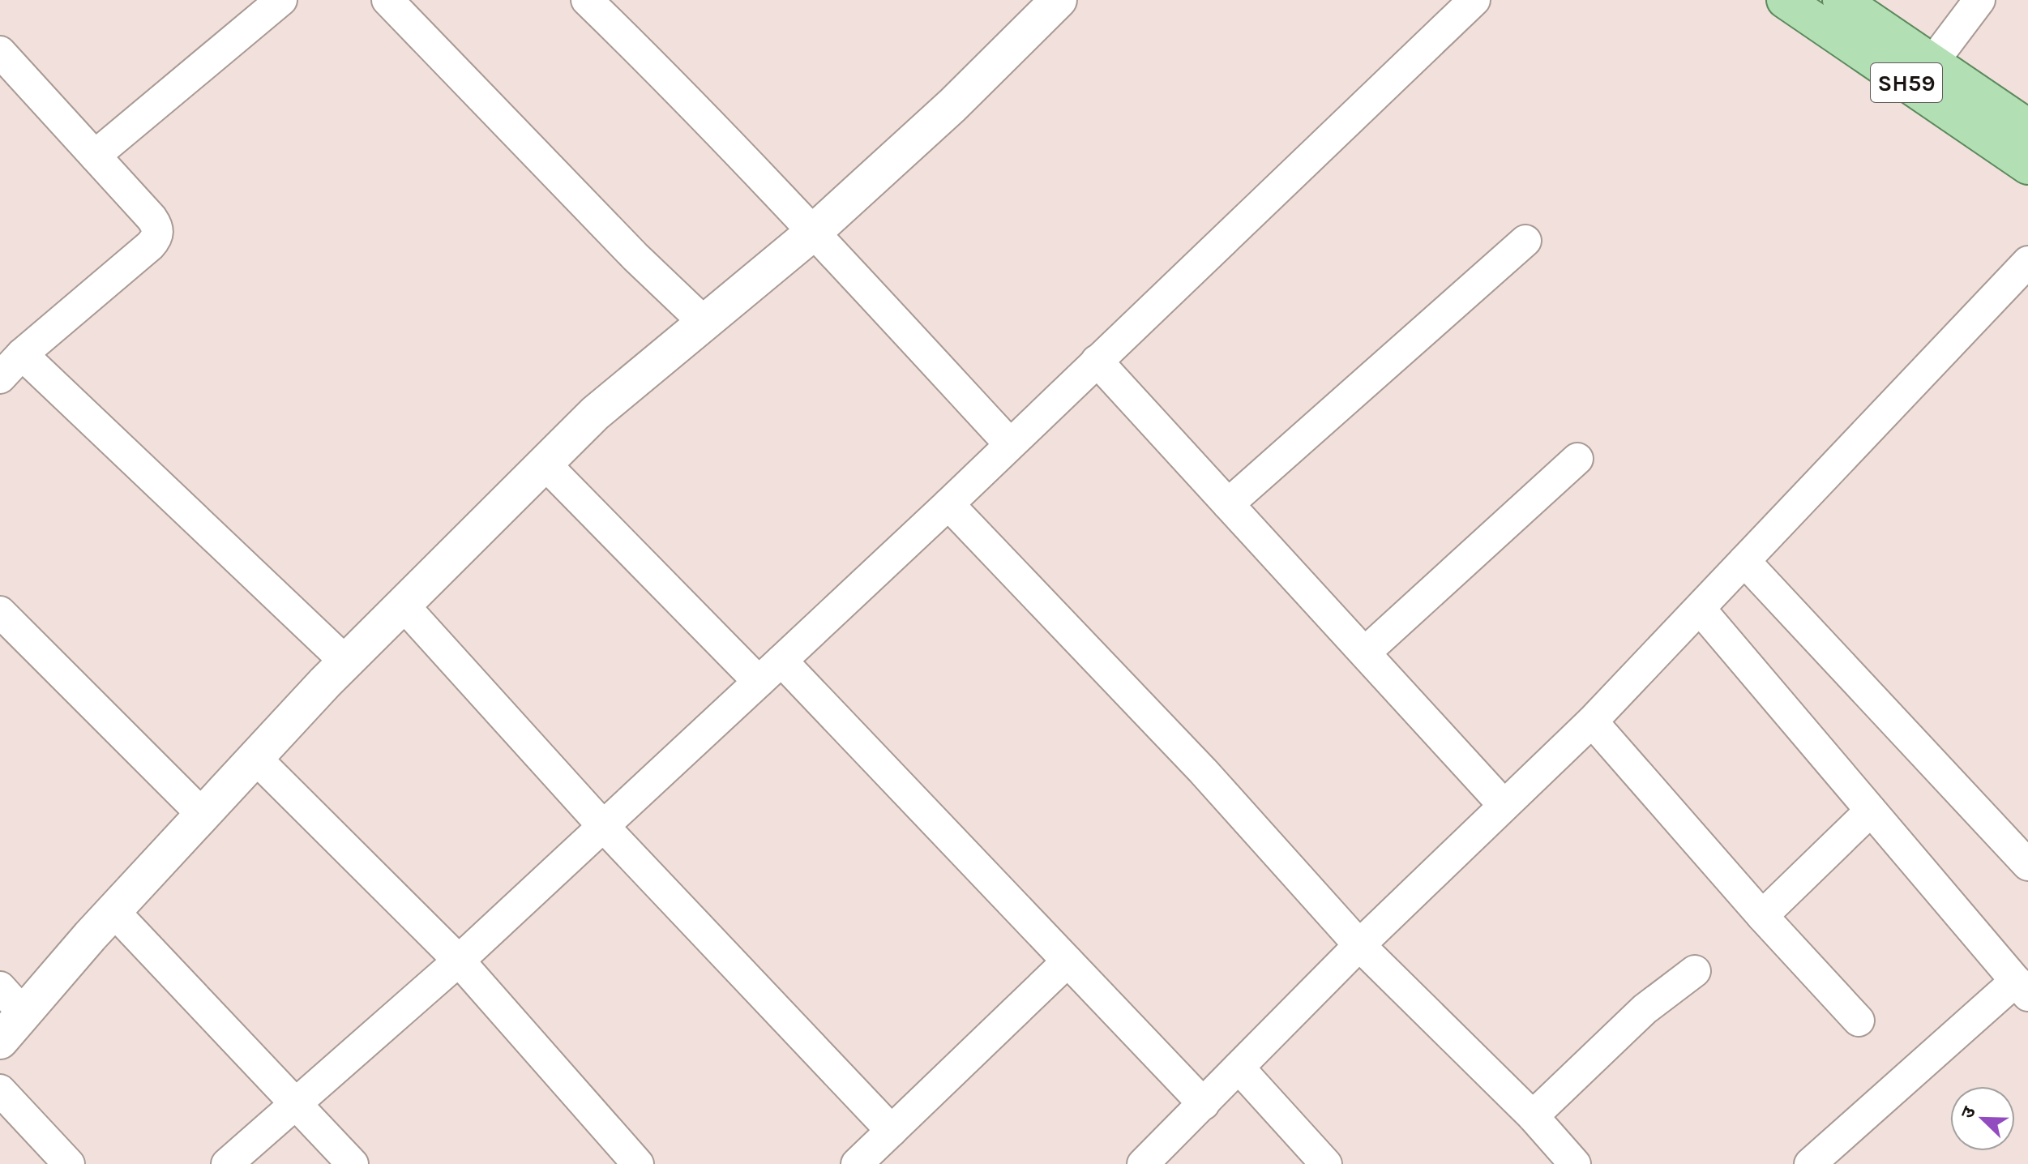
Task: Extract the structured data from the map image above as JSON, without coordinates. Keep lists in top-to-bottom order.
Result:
{
  "streets": {
    "main road": ["SH59"]
  },
  "north": "top left"
}
